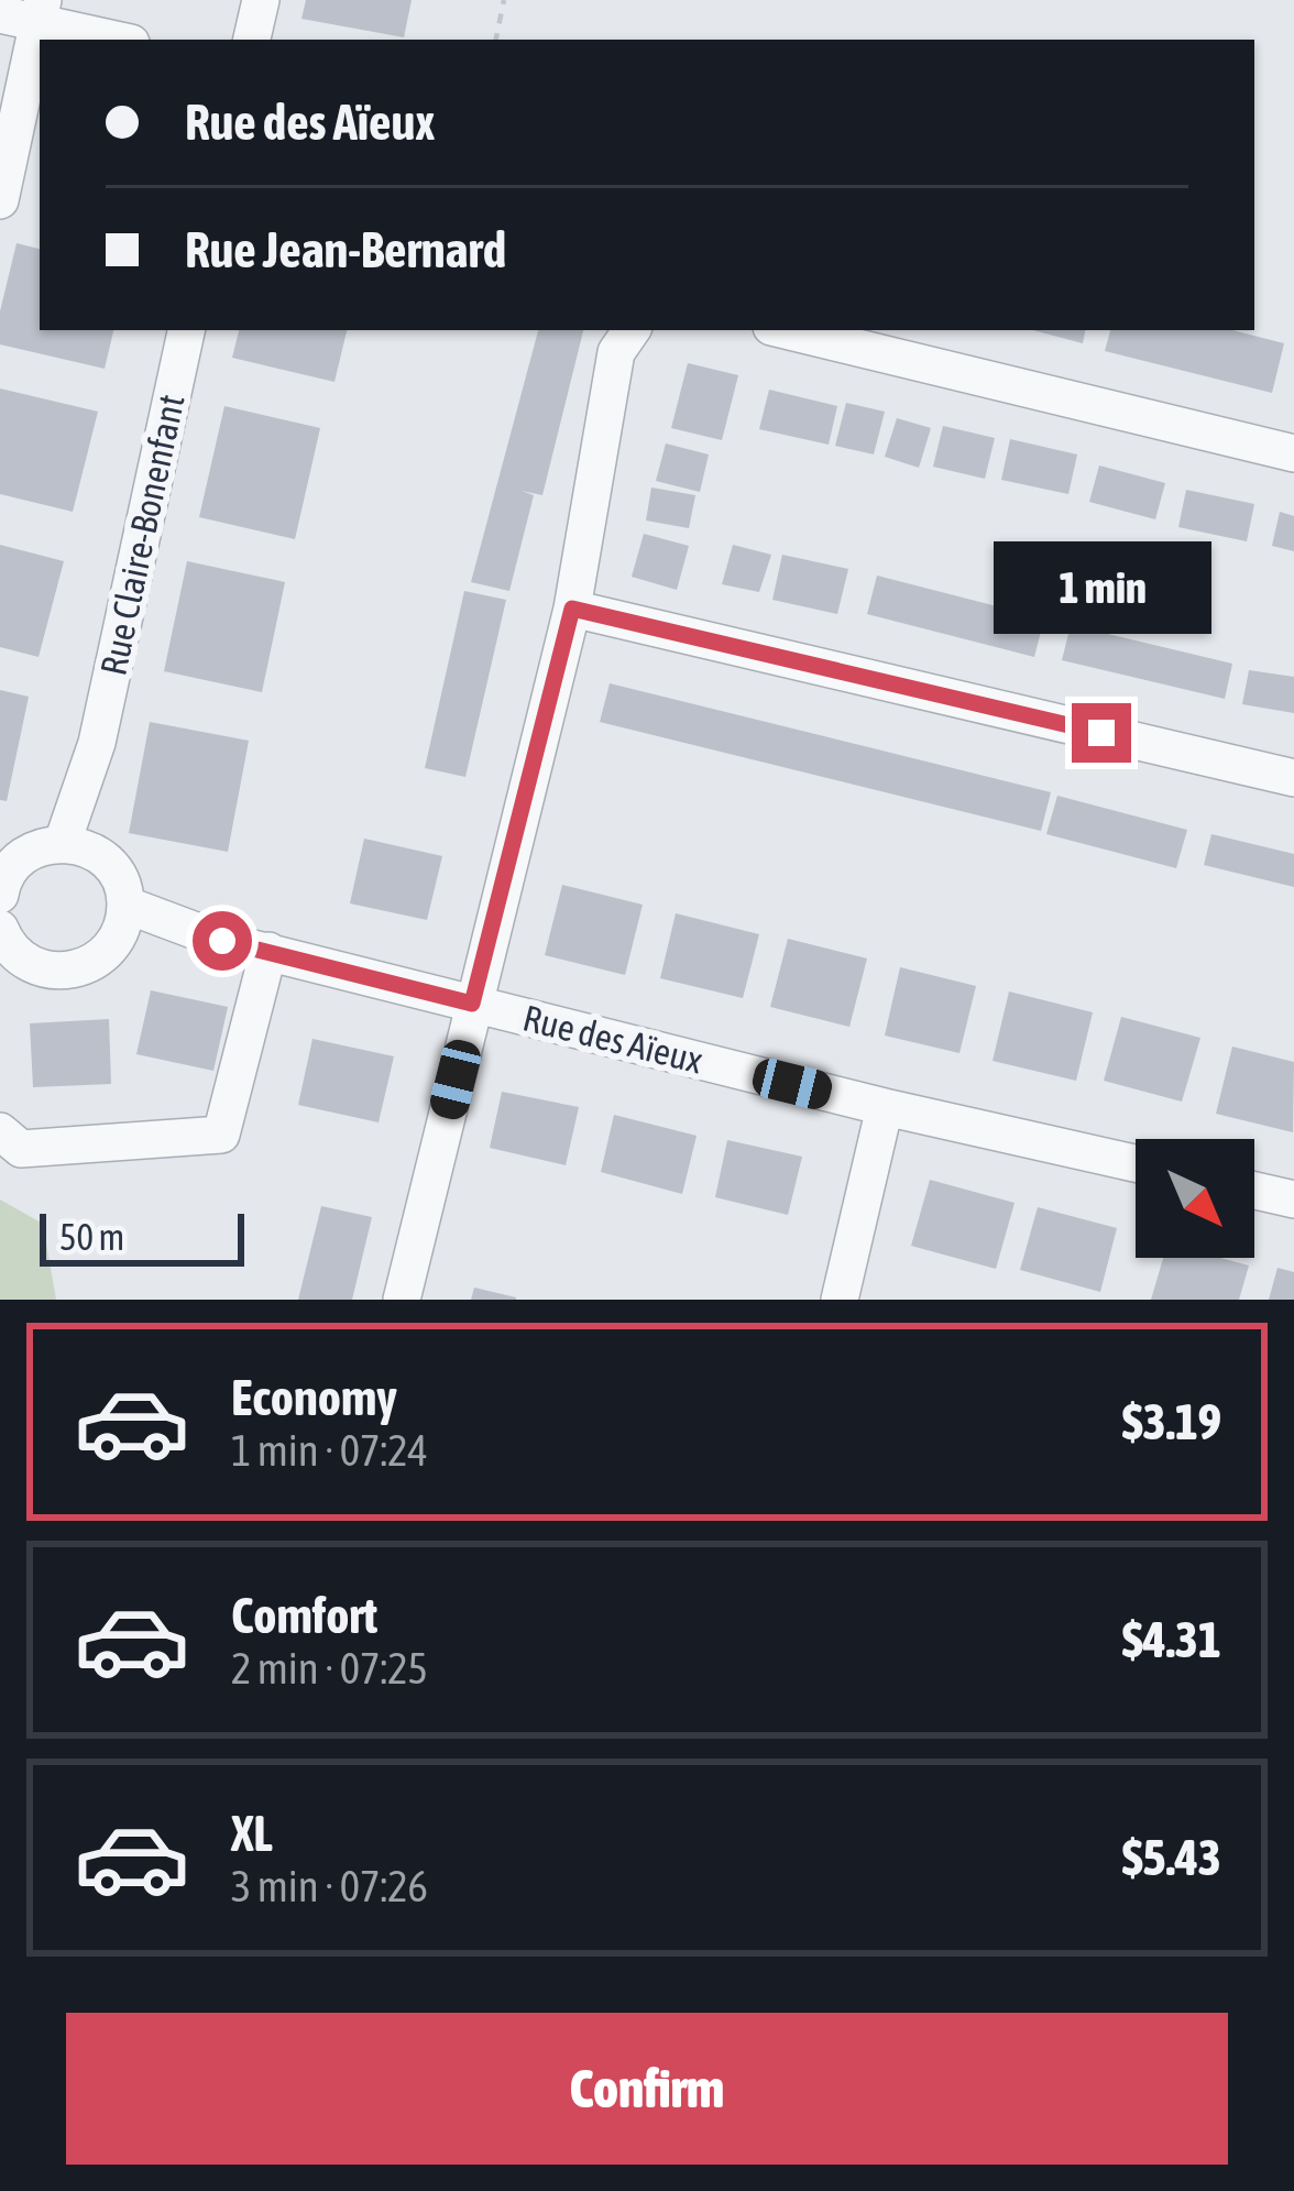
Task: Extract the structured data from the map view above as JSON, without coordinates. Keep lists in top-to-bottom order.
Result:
{
  "streets": {
    "street": ["Rue Claire-Bonenfant", "Rue des Aïeux"]
  },
  "scale_bar": "50 m",
  "north": "bottom right",
  "page": {
    "banner": ["Rue des Aïeux", "Rue Jean-Bernard"],
    "bubble": "1 min",
    "scale": "50 m",
    "list": [
      {
        "name": "Economy",
        "note": "1 min · 07:24",
        "value": "$3.19"
      },
      {
        "name": "Comfort",
        "note": "2 min · 07:25",
        "value": "$4.31"
      },
      {
        "name": "XL",
        "note": "3 min · 07:26",
        "value": "$5.43"
      }
    ],
    "buttons": "Confirm"
  }
}
